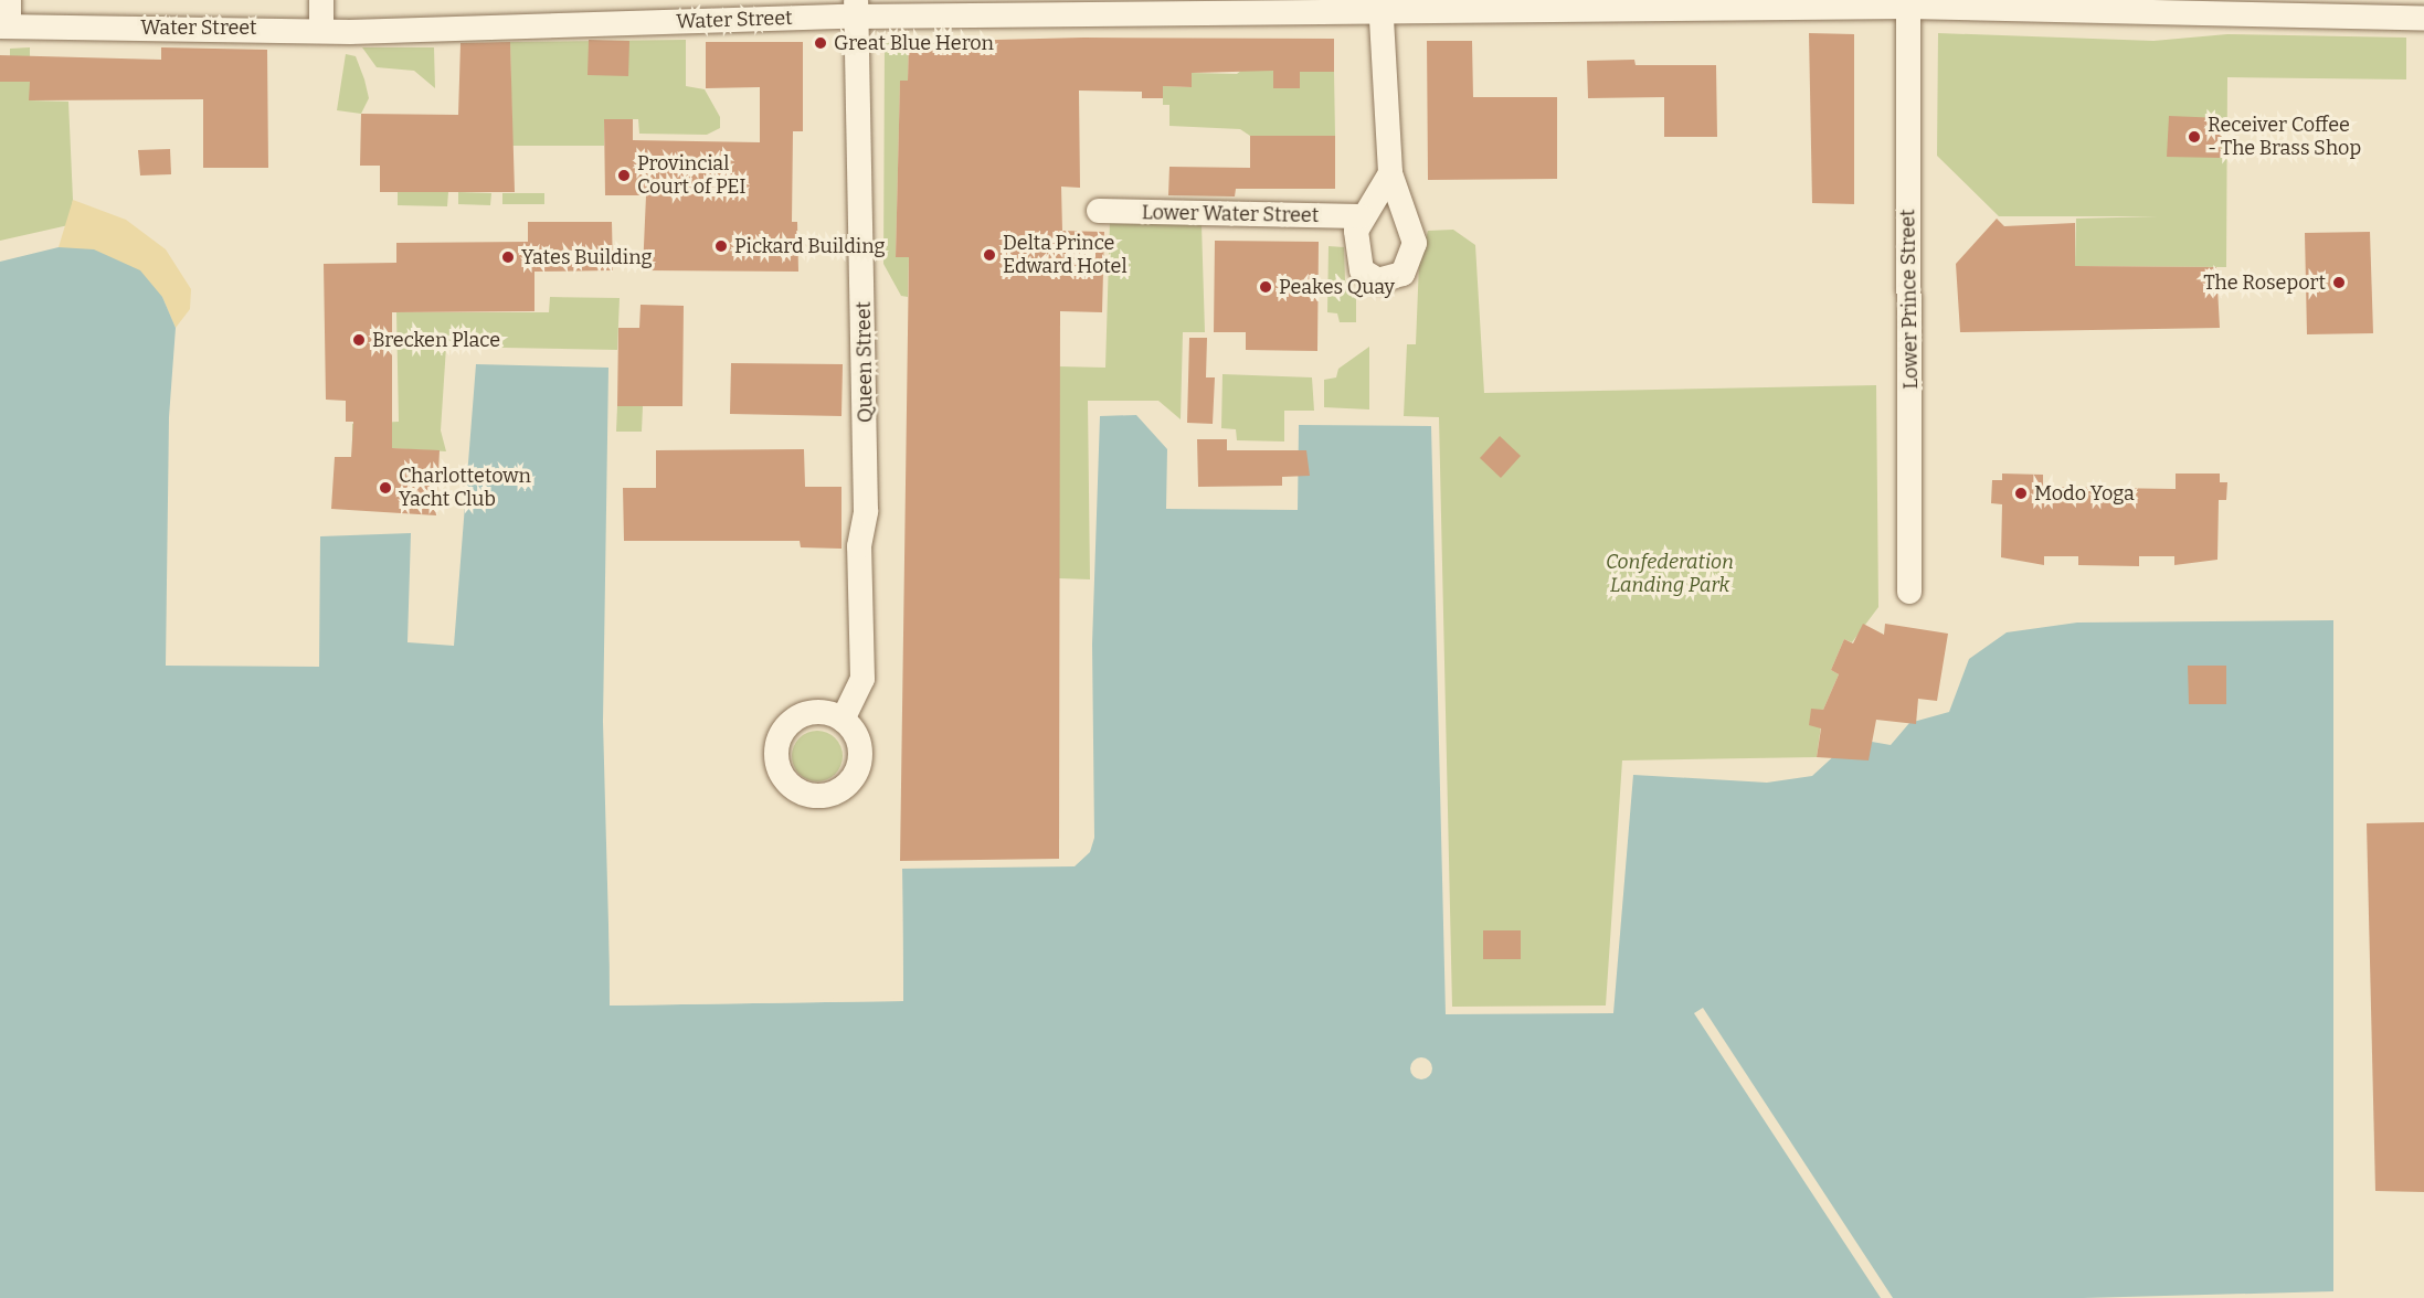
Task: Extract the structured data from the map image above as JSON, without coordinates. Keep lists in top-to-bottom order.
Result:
{
  "streets": {
    "street": [
      "Water Street",
      "Lower Water Street",
      "Lower Prince Street",
      "Queen Street"
    ]
  },
  "crossings": [
    ["Water Street", "Lower Prince Street"],
    ["Water Street", "Queen Street"]
  ],
  "parks": ["Confederation Landing Park"],
  "places": [
    "Great Blue Heron",
    "Receiver Coffee - The Brass Shop",
    "Provincial Court of PEI",
    "Pickard Building",
    "Delta Prince Edward Hotel",
    "Yates Building",
    "The Roseport",
    "Peakes Quay",
    "Brecken Place",
    "Charlottetown Yacht Club",
    "Modo Yoga"
  ]
}
